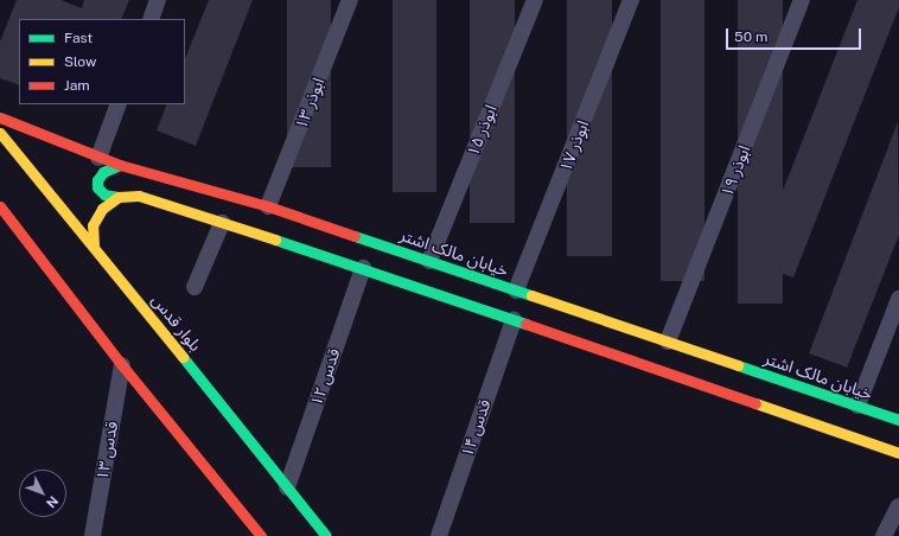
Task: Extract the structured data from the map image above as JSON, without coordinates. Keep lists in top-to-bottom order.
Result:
{
  "streets": {
    "street": [
      "ابوذر ۱۳",
      "ابوذر ۱۵",
      "ابوذر ۱۷",
      "ابوذر ۱۹",
      "خیابان مالک اشتر",
      "بلوار قدس",
      "قدس ۱۲",
      "قدس ۱۴",
      "قدس ۱۳"
    ]
  },
  "crossings": [
    ["ابوذر ۱۳", "خیابان مالک اشتر"],
    ["ابوذر ۱۵", "خیابان مالک اشتر"],
    ["ابوذر ۱۷", "خیابان مالک اشتر"],
    ["ابوذر ۱۹", "خیابان مالک اشتر"],
    ["بلوار قدس", "قدس ۱۲"]
  ],
  "legend": ["Fast", "Slow", "Jam"],
  "scale_bar": "50 m",
  "north": "bottom right"
}
